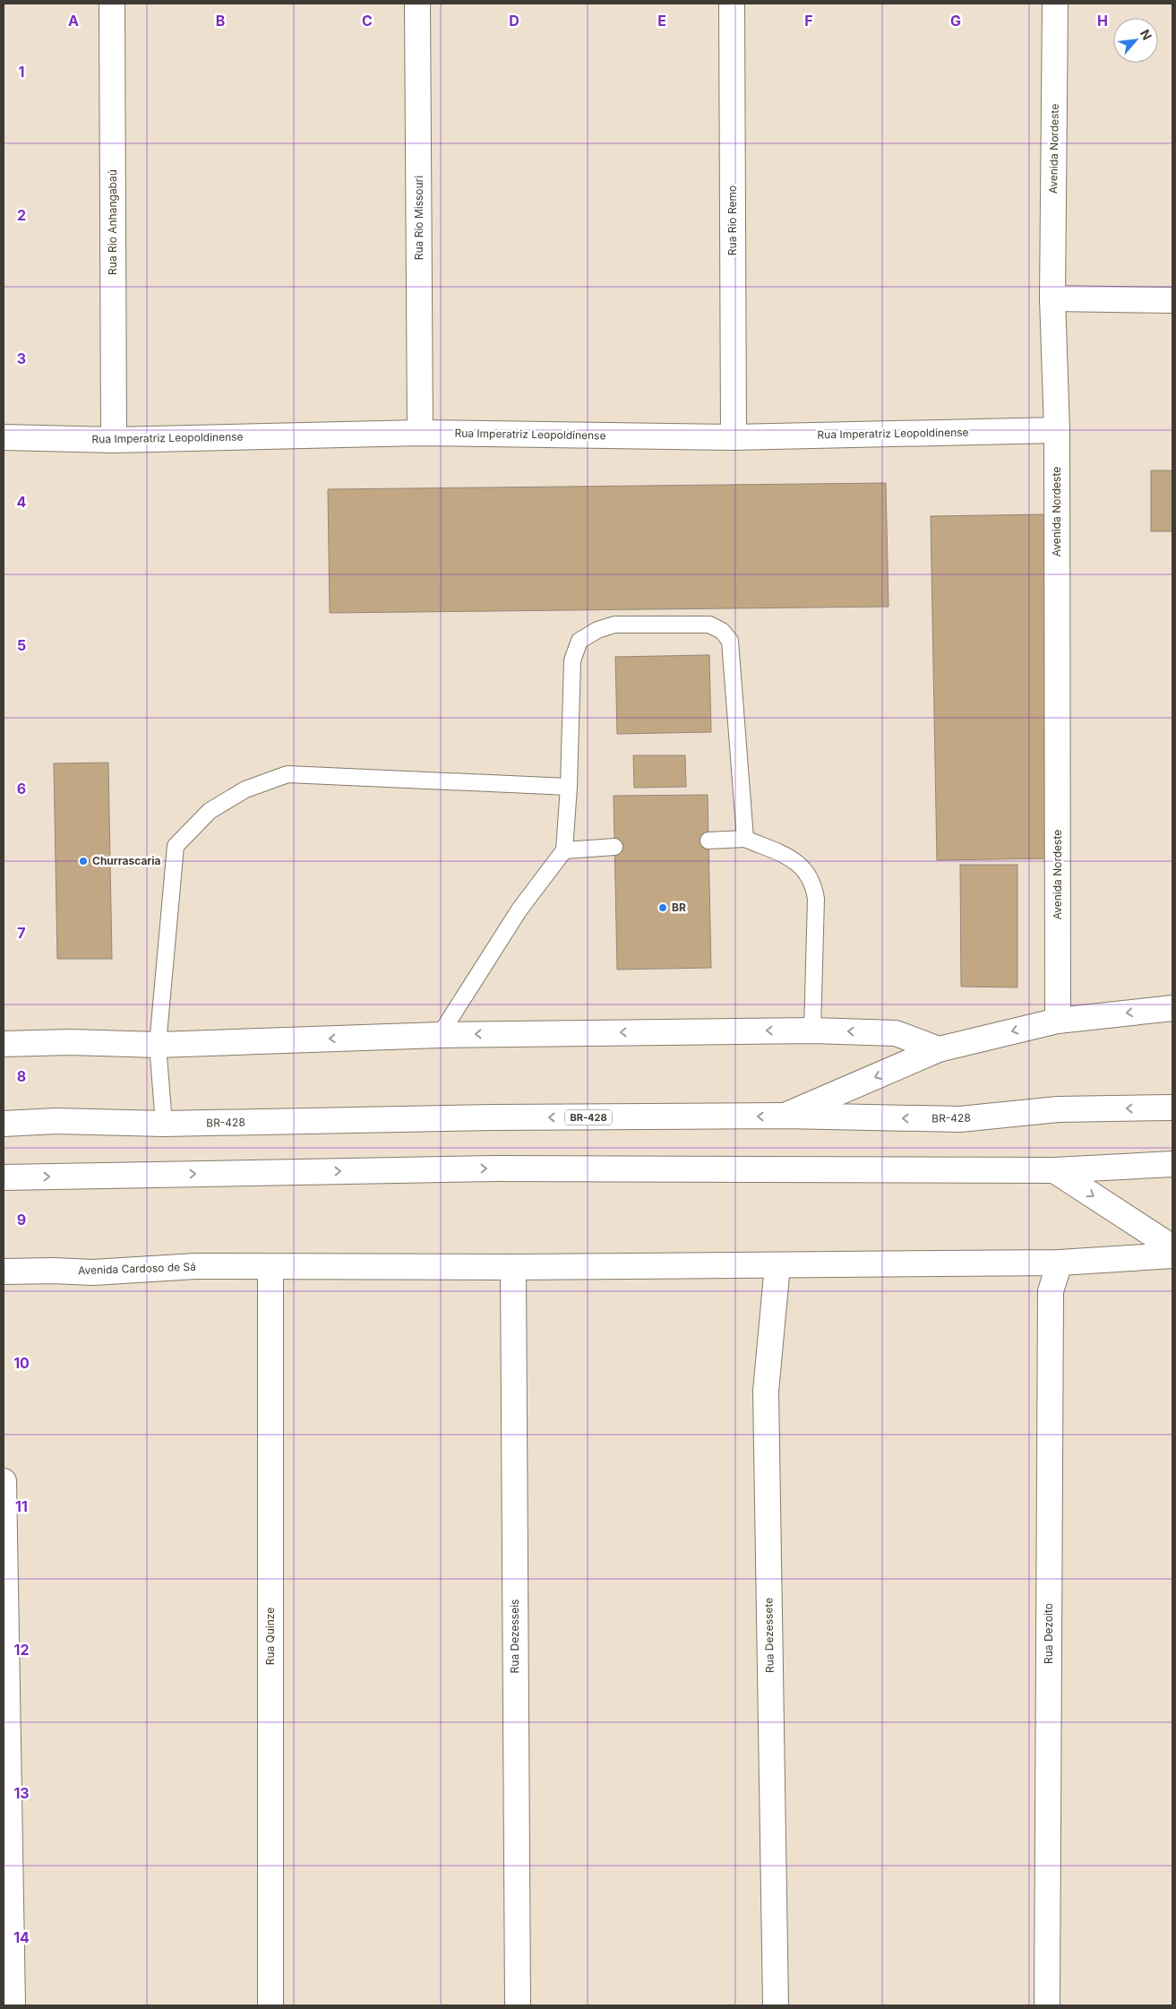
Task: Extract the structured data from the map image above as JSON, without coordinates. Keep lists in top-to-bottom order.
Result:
{
  "streets": {
    "main road": [
      "Avenida Nordeste",
      "Rua Rio Missouri",
      "Rua Rio Remo",
      "Rua Rio Anhangabaú",
      "Rua Imperatriz Leopoldinense",
      "BR-428",
      "Avenida Cardoso de Sá",
      "Rua Dezoito",
      "Rua Dezessete",
      "Rua Quinze",
      "Rua Dezesseis"
    ]
  },
  "crossings": [
    ["Avenida Nordeste", "Rua Imperatriz Leopoldinense"],
    ["Rua Rio Missouri", "Rua Imperatriz Leopoldinense"],
    ["Rua Rio Remo", "Rua Imperatriz Leopoldinense"],
    ["Rua Rio Anhangabaú", "Rua Imperatriz Leopoldinense"],
    ["Avenida Cardoso de Sá", "Rua Dezoito"],
    ["Avenida Cardoso de Sá", "Rua Dezessete"],
    ["Avenida Cardoso de Sá", "Rua Quinze"],
    ["Avenida Cardoso de Sá", "Rua Dezesseis"]
  ],
  "places": ["Churrascaria", "BR"],
  "north": "top right",
  "grid": {
    "columns": [
      "A",
      "B",
      "C",
      "D",
      "E",
      "F",
      "G",
      "H"
    ],
    "rows": [
      "1",
      "2",
      "3",
      "4",
      "5",
      "6",
      "7",
      "8",
      "9",
      "10",
      "11",
      "12",
      "13",
      "14"
    ]
  }
}
